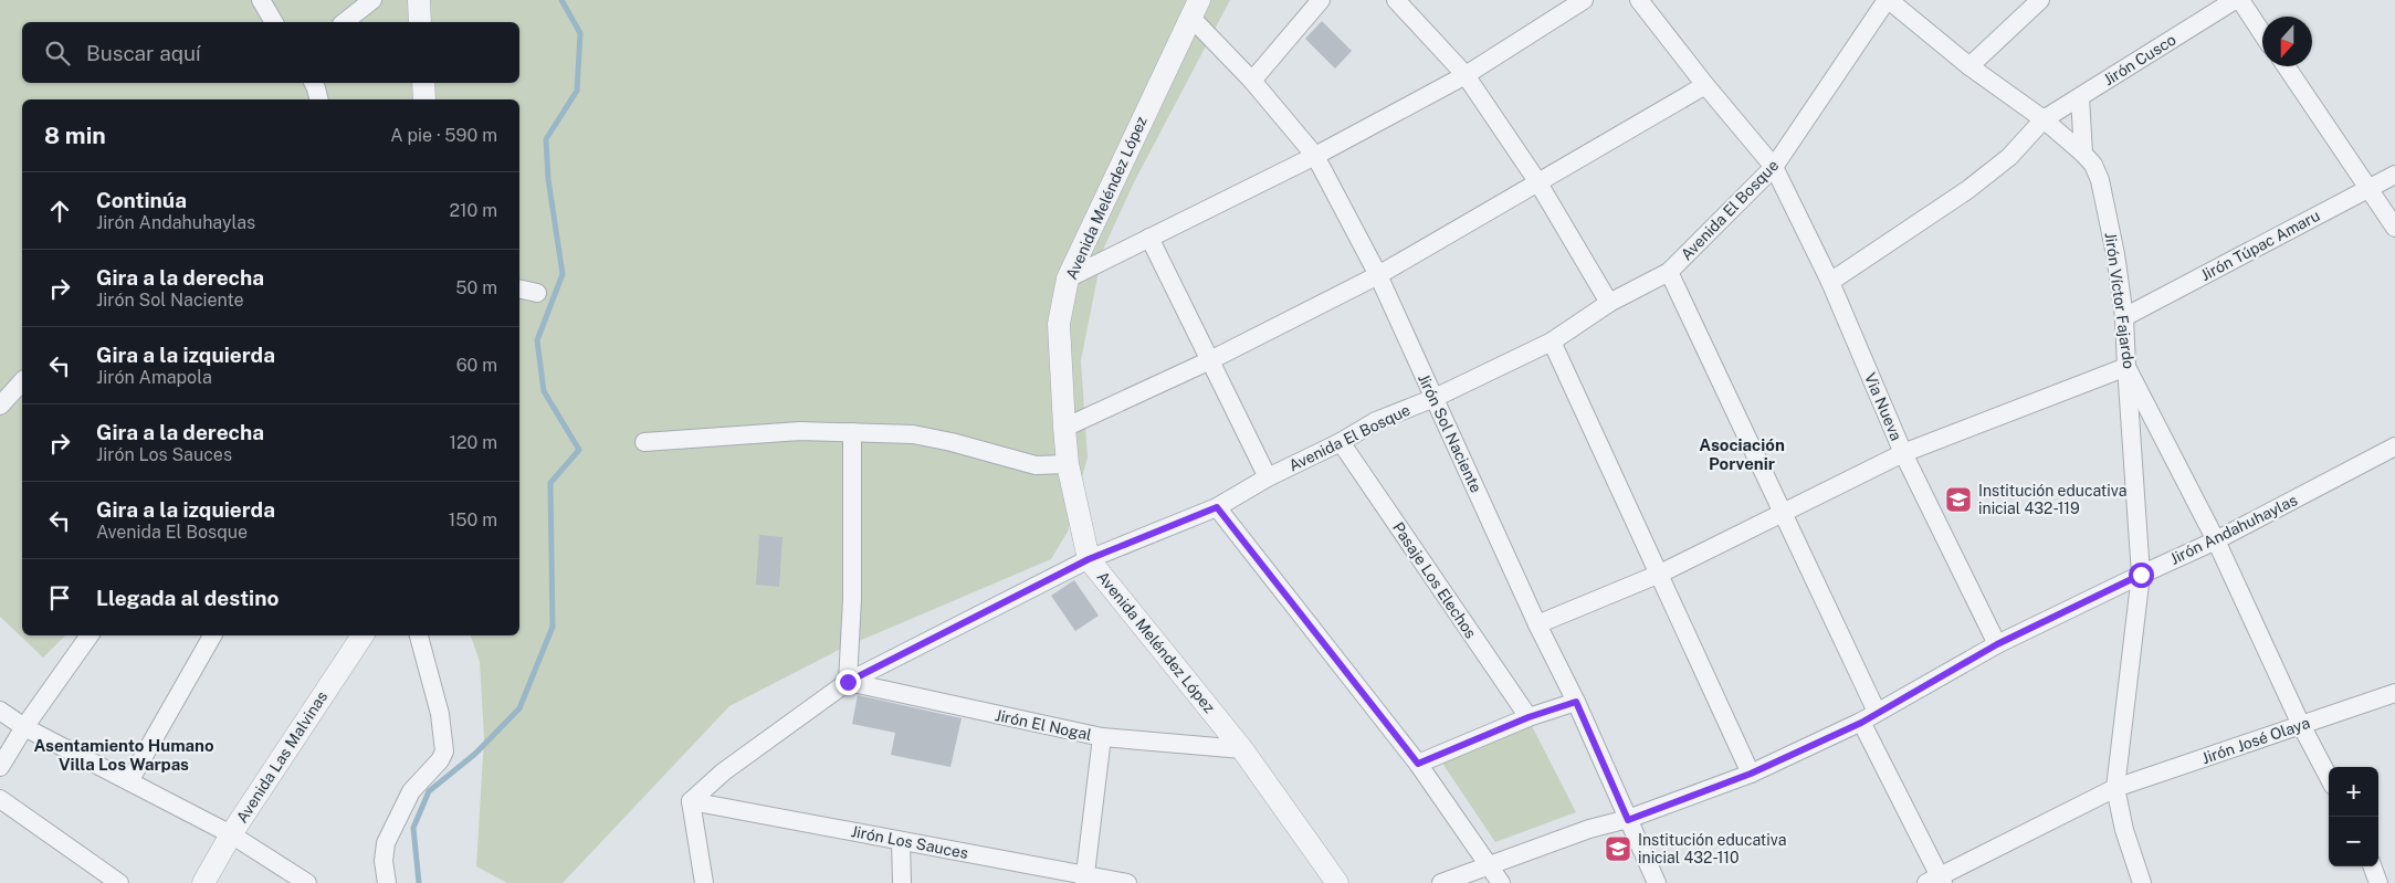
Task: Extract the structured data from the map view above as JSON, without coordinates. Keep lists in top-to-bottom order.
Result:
{
  "streets": {
    "street": [
      "Jirón Cusco",
      "Avenida Meléndez López",
      "Avenida El Bosque",
      "Jirón Túpac Amaru",
      "Jirón Víctor Fajardo",
      "Via Nueva",
      "Jirón Sol Naciente",
      "Jirón Andahuhaylas",
      "Pasaje Los Elechos",
      "Jirón El Nogal",
      "Jirón José Olaya",
      "Avenida Las Malvinas",
      "Jirón Los Sauces"
    ]
  },
  "crossings": [
    ["Jirón Cusco", "Jirón Víctor Fajardo"],
    ["Jirón Cusco", "Via Nueva"],
    ["Avenida Meléndez López", "Avenida El Bosque"],
    ["Avenida Meléndez López", "Jirón Sol Naciente"],
    ["Avenida Meléndez López", "Jirón El Nogal"],
    ["Avenida El Bosque", "Jirón Víctor Fajardo"],
    ["Avenida El Bosque", "Via Nueva"],
    ["Avenida El Bosque", "Jirón Sol Naciente"],
    ["Avenida El Bosque", "Pasaje Los Elechos"],
    ["Avenida El Bosque", "Jirón El Nogal"],
    ["Avenida El Bosque", "Jirón Los Sauces"],
    ["Jirón Túpac Amaru", "Jirón Víctor Fajardo"],
    ["Jirón Víctor Fajardo", "Jirón Andahuhaylas"],
    ["Jirón Víctor Fajardo", "Jirón José Olaya"],
    ["Via Nueva", "Jirón Andahuhaylas"],
    ["Jirón Sol Naciente", "Jirón Andahuhaylas"]
  ],
  "districts": ["Asociación Porvenir", "Asentamiento Humano Villa Los Warpas"],
  "places": {
    "school or university": ["Institución educativa inicial 432-119", "Institución educativa inicial 432-110"]
  },
  "north": "bottom",
  "page": {
    "search": "Buscar aquí",
    "heading": ["8 min", "A pie · 590 m"],
    "list": [
      ["Continúa", "Jirón Andahuhaylas", "210 m"],
      ["Gira a la derecha", "Jirón Sol Naciente", "50 m"],
      ["Gira a la izquierda", "Jirón Amapola", "60 m"],
      ["Gira a la derecha", "Jirón Los Sauces", "120 m"],
      ["Gira a la izquierda", "Avenida El Bosque", "150 m"],
      "Llegada al destino"
    ],
    "map_buttons": ["+", "−"]
  }
}
